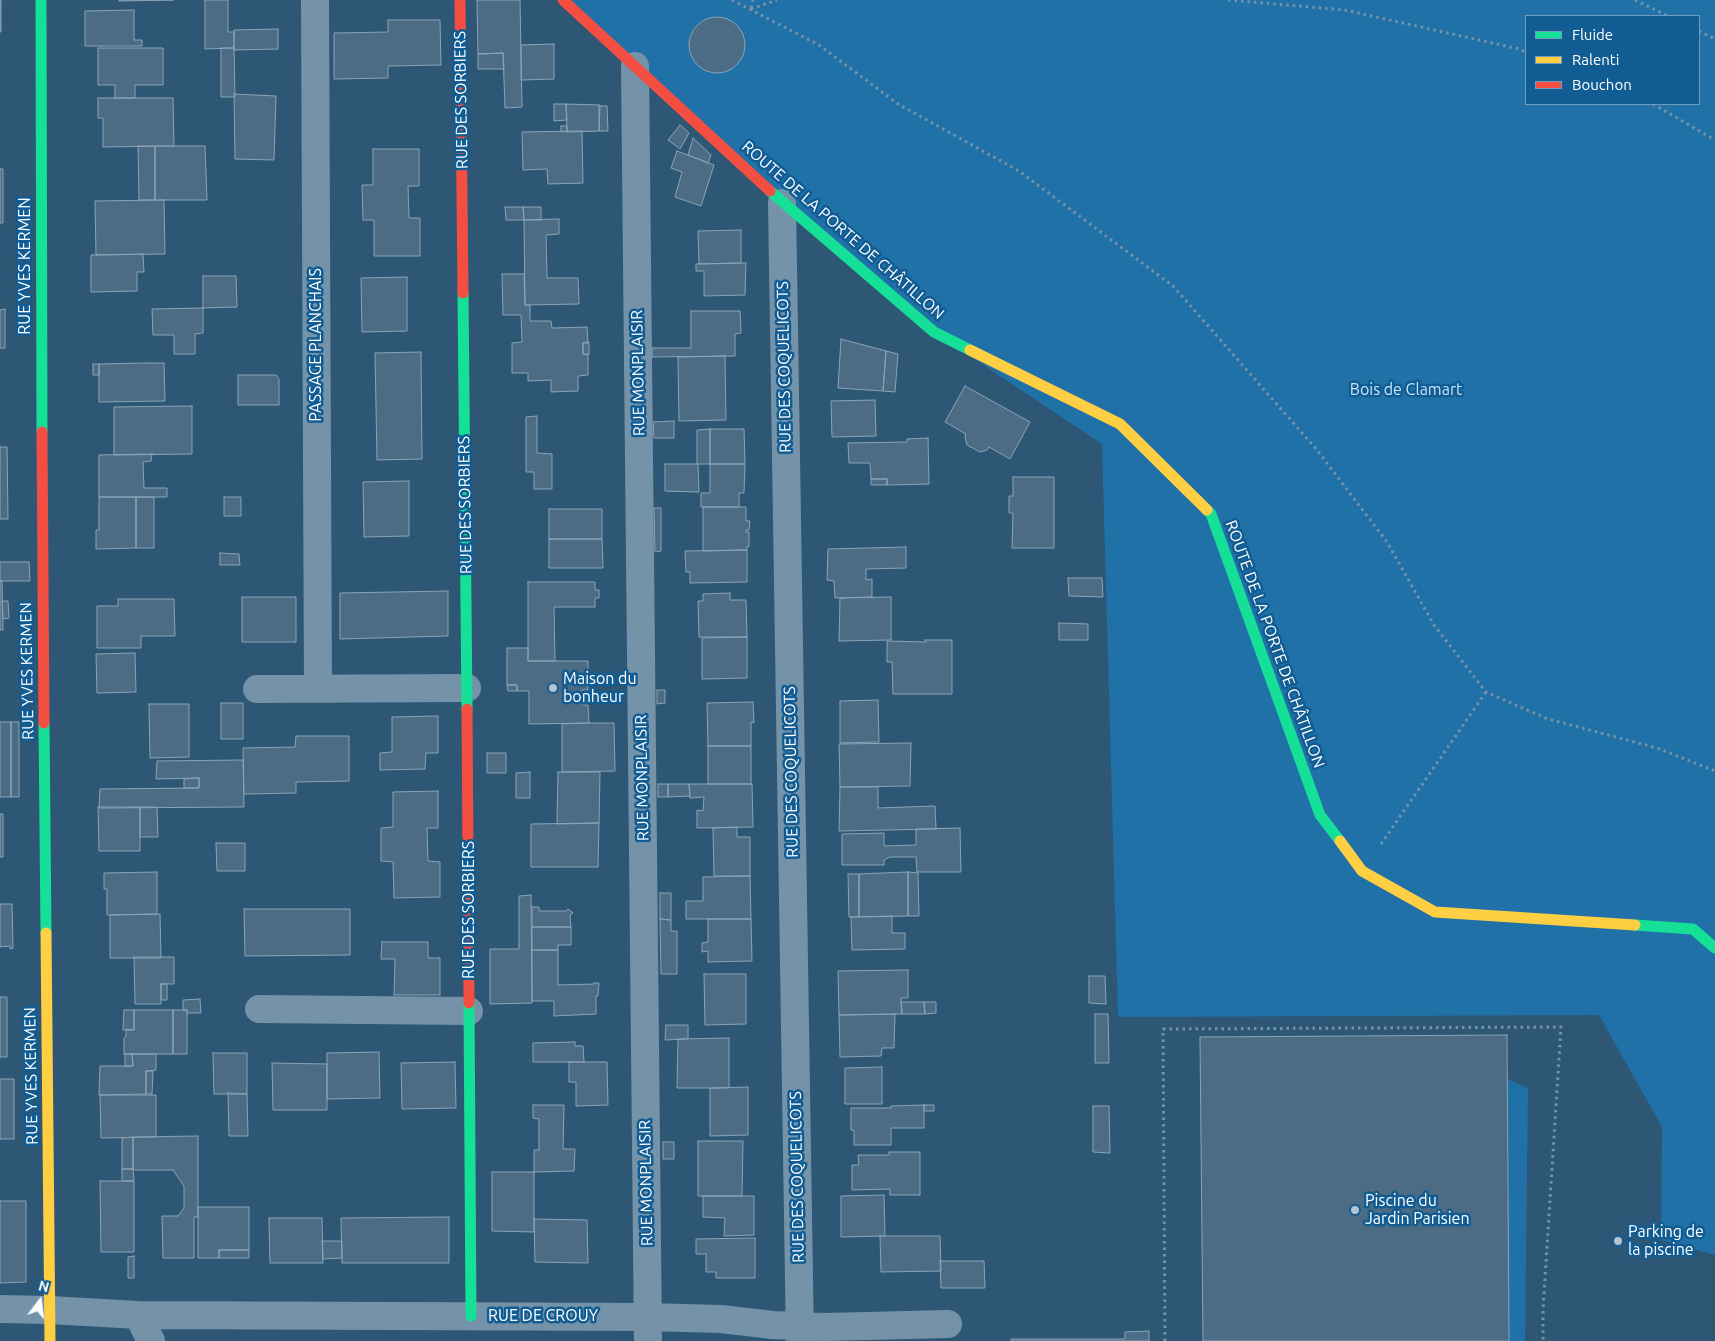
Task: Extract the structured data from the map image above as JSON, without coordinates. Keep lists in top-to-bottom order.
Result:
{
  "streets": {
    "street": [
      "RUE DES SORBIERS",
      "ROUTE DE LA PORTE DE CHÂTILLON",
      "RUE YVES KERMEN",
      "PASSAGE PLANCHAIS",
      "RUE DES COQUELICOTS",
      "RUE MONPLAISIR",
      "RUE DE CROUY"
    ]
  },
  "crossings": [
    ["RUE DES SORBIERS", "RUE DE CROUY"],
    ["ROUTE DE LA PORTE DE CHÂTILLON", "RUE DES COQUELICOTS"],
    ["ROUTE DE LA PORTE DE CHÂTILLON", "RUE MONPLAISIR"],
    ["RUE YVES KERMEN", "RUE DE CROUY"],
    ["RUE DES COQUELICOTS", "RUE DE CROUY"],
    ["RUE MONPLAISIR", "RUE DE CROUY"]
  ],
  "parks": ["Bois de Clamart"],
  "places": ["Maison du bonheur", "Piscine du Jardin Parisien", "Parking de la piscine"],
  "legend": ["Fluide", "Ralenti", "Bouchon"],
  "north": "top"
}
